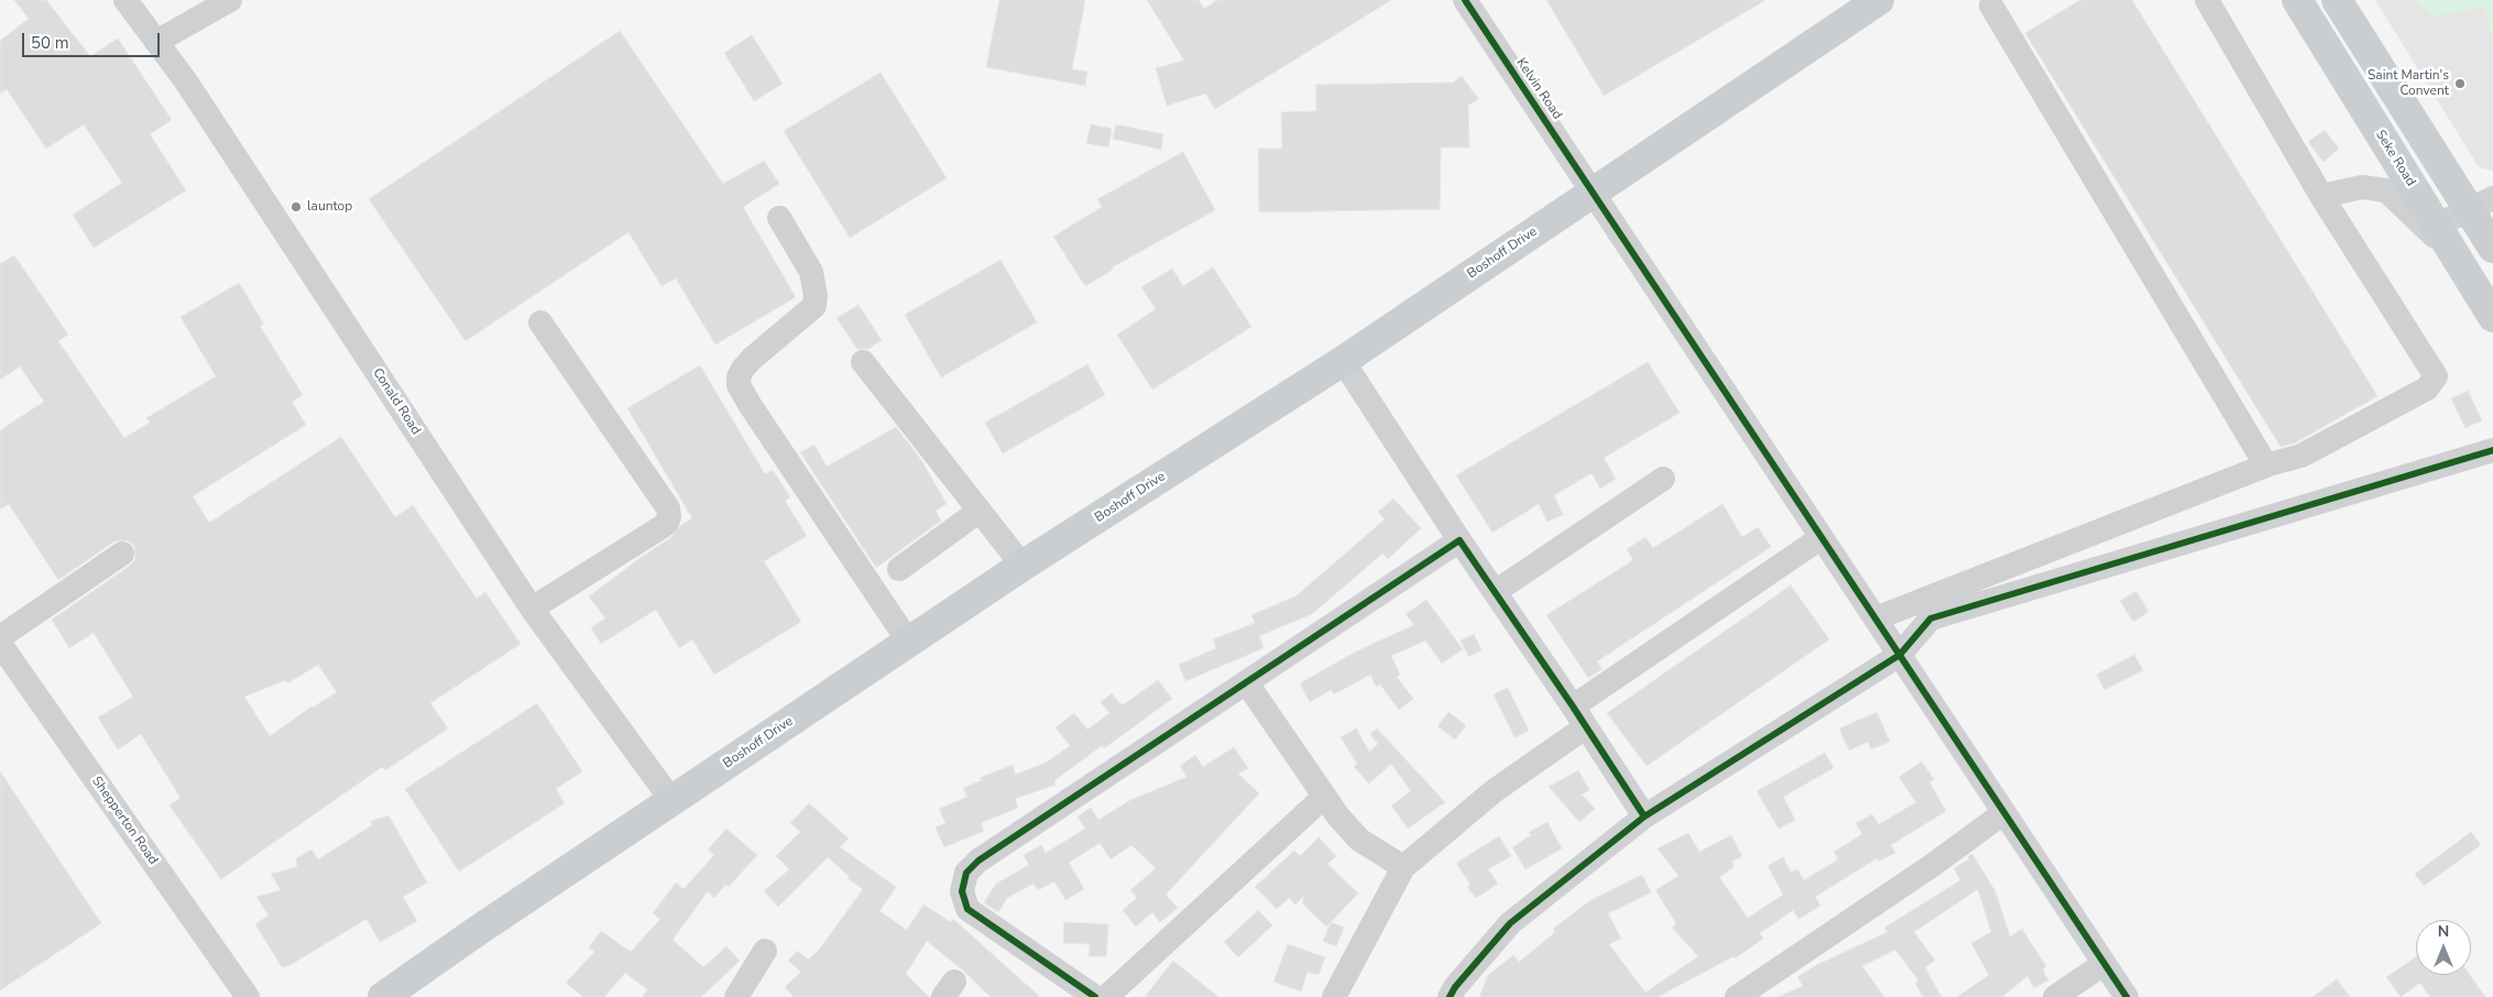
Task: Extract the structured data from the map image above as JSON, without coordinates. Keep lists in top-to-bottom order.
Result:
{
  "streets": {
    "main road": ["Seke Road", "Boshoff Drive"],
    "street": ["Kelvin Road", "Conald Road", "Shepperton Road"]
  },
  "crossings": [
    ["Kelvin Road", "Boshoff Drive"],
    ["Boshoff Drive", "Conald Road"]
  ],
  "places": ["Saint Martin's Convent", "launtop"],
  "scale_bar": "50 m",
  "north": "top"
}
